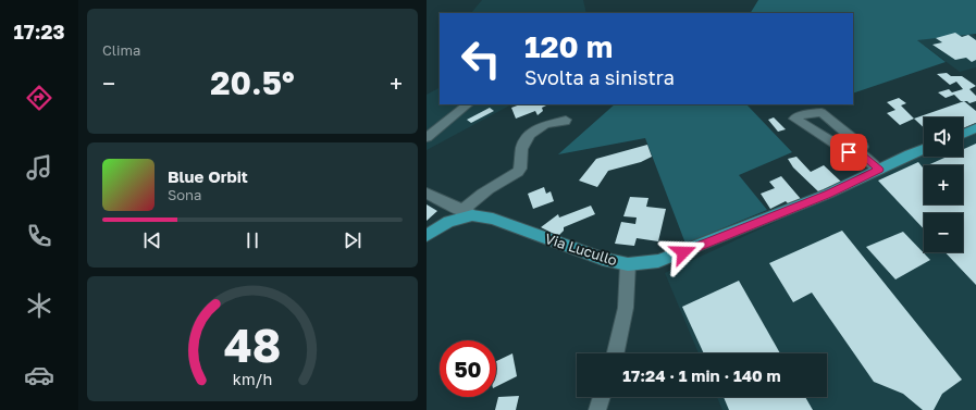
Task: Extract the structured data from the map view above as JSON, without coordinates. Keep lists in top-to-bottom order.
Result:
{
  "streets": {
    "main road": ["Via Lucullo"]
  },
  "page": {
    "tabs": "17:23",
    "tile": "Clima",
    "turn": ["120 m", "Svolta a sinistra"],
    "heat": ["−", "20.5°", "+"],
    "map_buttons": ["+", "−"],
    "song": ["Blue Orbit", "Sona"],
    "limit": "50",
    "trip": "17:24 · 1 min · 140 m",
    "gauge": ["48", "km/h"]
  }
}
